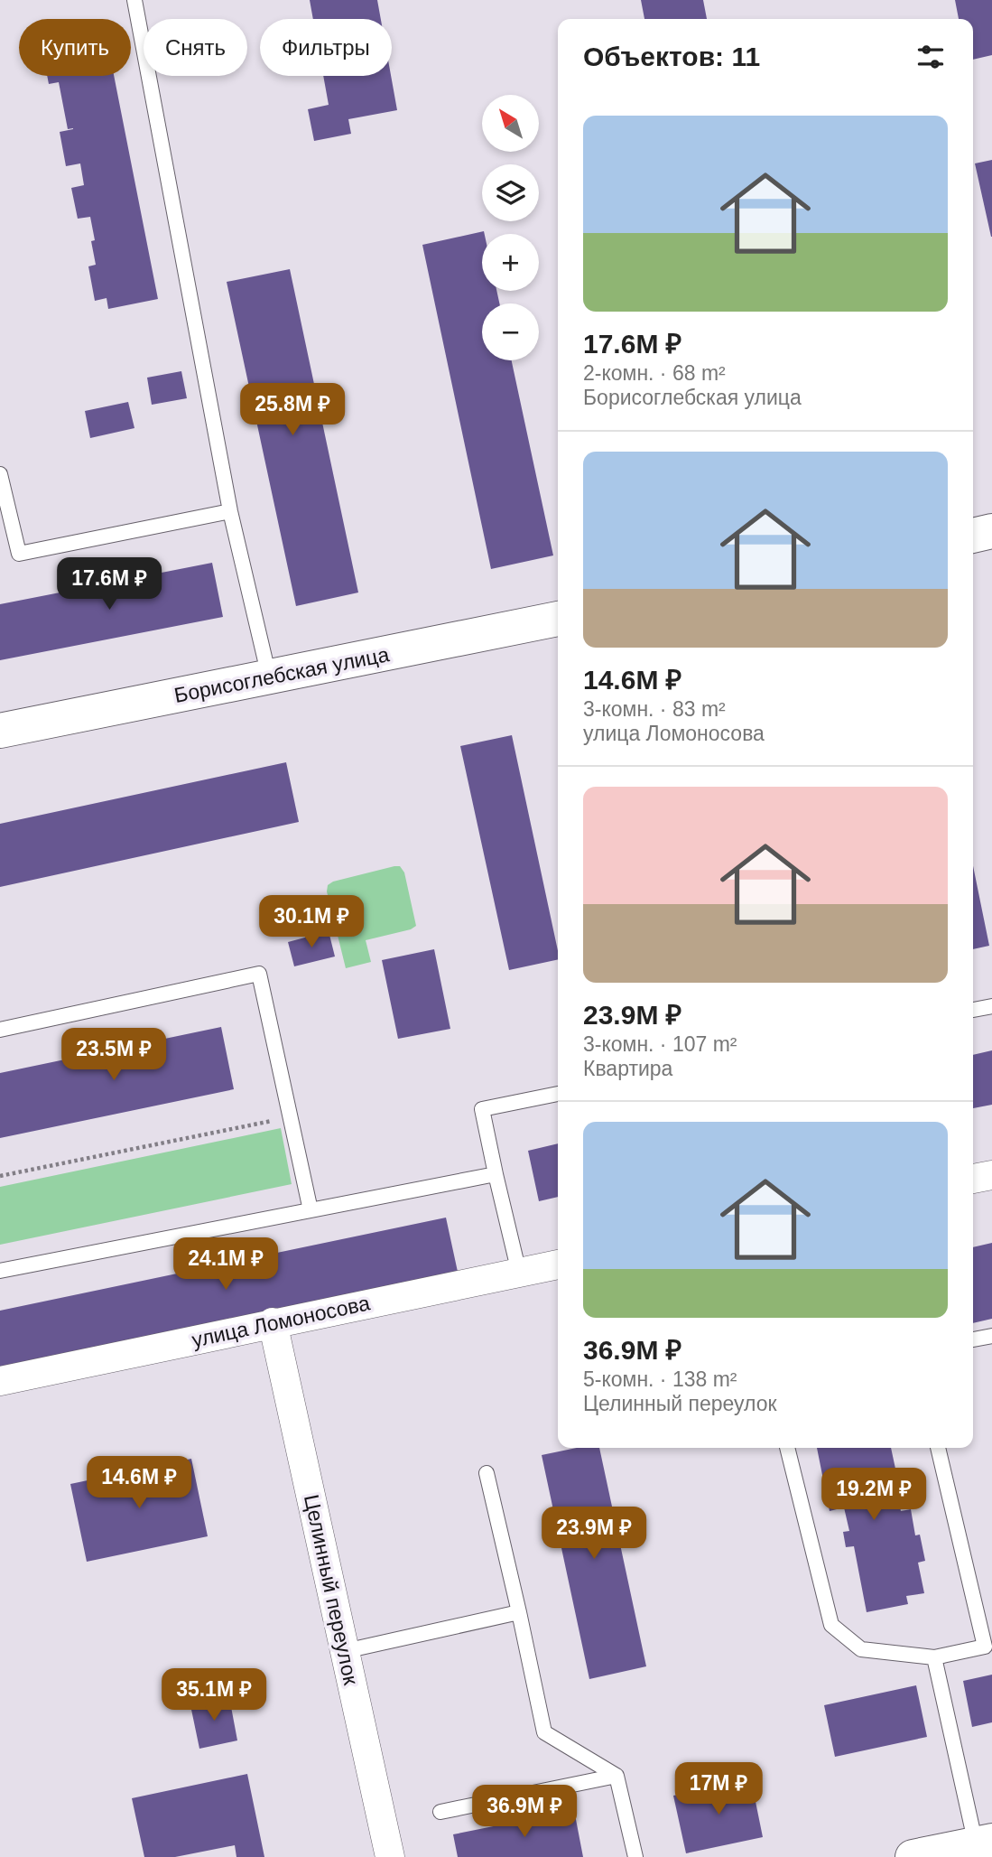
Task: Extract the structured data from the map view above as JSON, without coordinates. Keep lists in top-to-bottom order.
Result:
{
  "streets": {
    "street": ["Борисоглебская улица", "улица Ломоносова", "Целинный переулок"]
  },
  "crossings": [
    ["улица Ломоносова", "Целинный переулок"]
  ],
  "north": "top left",
  "page": {
    "chip": ["Купить", "Снять", "Фильтры"],
    "heading": "Объектов: 11",
    "map_buttons": ["+", "−"],
    "list": [
      {
        "name": "17.6M ₽",
        "note": "2-комн. · 68 m² · Борисоглебская улица"
      },
      {
        "name": "14.6M ₽",
        "note": "3-комн. · 83 m² · улица Ломоносова"
      },
      {
        "name": "23.9M ₽",
        "note": "3-комн. · 107 m² · Квартира"
      },
      {
        "name": "36.9M ₽",
        "note": "5-комн. · 138 m² · Целинный переулок"
      }
    ],
    "price": [
      "25.8M ₽",
      "17.6M ₽",
      "30.1M ₽",
      "23.5M ₽",
      "24.1M ₽",
      "14.6M ₽",
      "19.2M ₽",
      "23.9M ₽",
      "35.1M ₽",
      "17M ₽",
      "36.9M ₽"
    ]
  }
}
